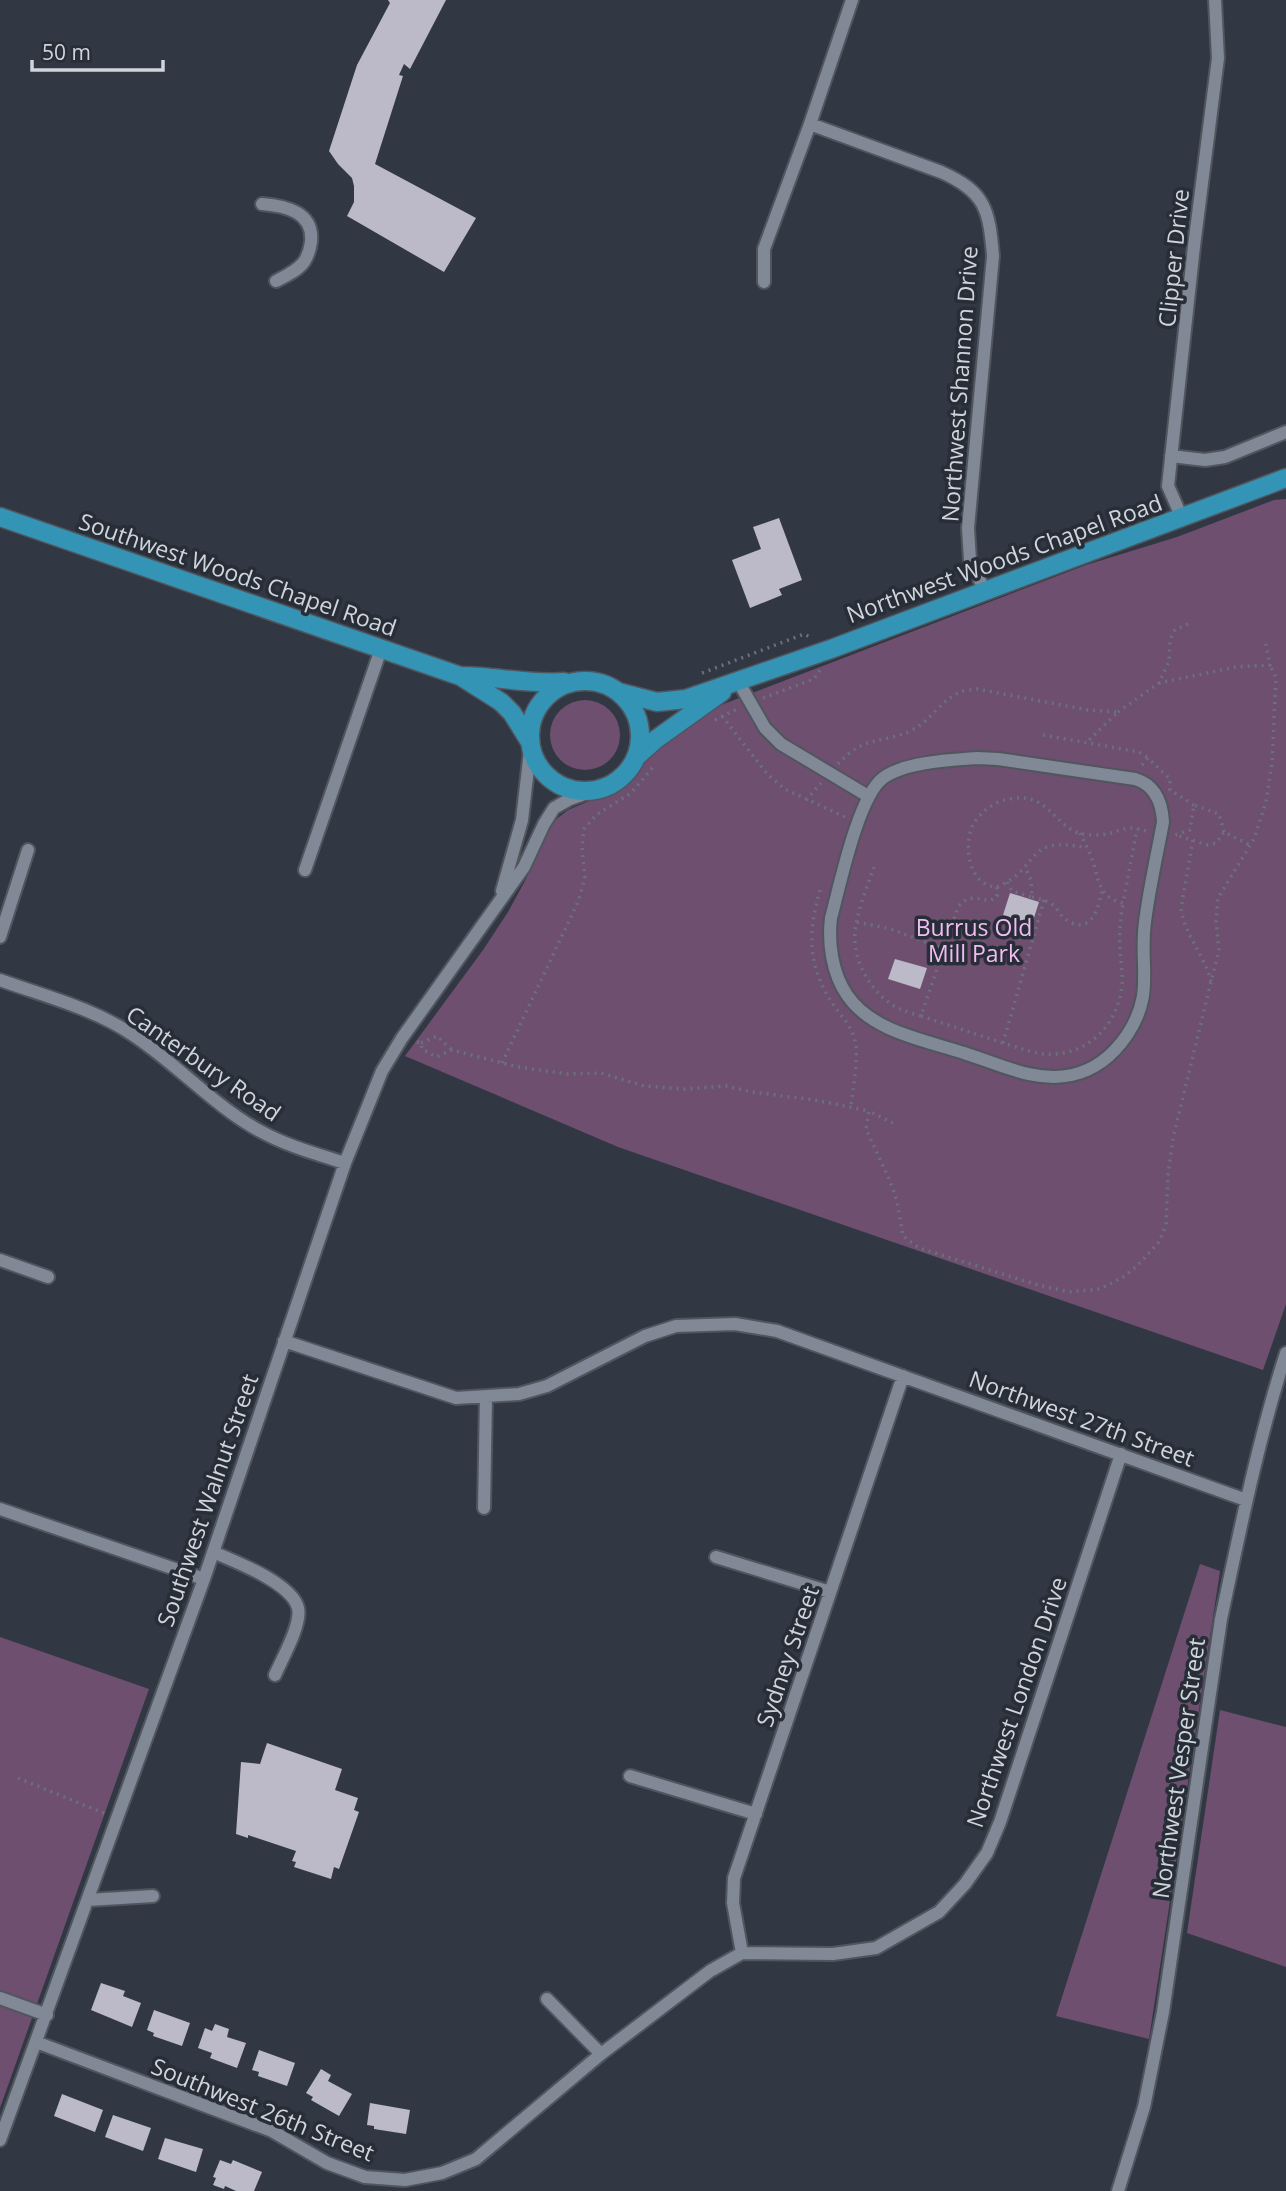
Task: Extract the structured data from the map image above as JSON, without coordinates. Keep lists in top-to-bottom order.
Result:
{
  "streets": {
    "main road": ["Northwest Woods Chapel Road", "Southwest Woods Chapel Road"],
    "street": [
      "Clipper Drive",
      "Northwest Shannon Drive",
      "Canterbury Road",
      "Northwest 27th Street",
      "Southwest Walnut Street",
      "Sydney Street",
      "Northwest London Drive",
      "Northwest Vesper Street",
      "Southwest 26th Street"
    ]
  },
  "crossings": [
    ["Clipper Drive", "Northwest Woods Chapel Road"],
    ["Northwest Shannon Drive", "Northwest Woods Chapel Road"],
    ["Northwest Woods Chapel Road", "Southwest Woods Chapel Road"],
    ["Northwest Woods Chapel Road", "Southwest Walnut Street"],
    ["Southwest Woods Chapel Road", "Southwest Walnut Street"],
    ["Canterbury Road", "Southwest Walnut Street"],
    ["Northwest 27th Street", "Southwest Walnut Street"],
    ["Northwest 27th Street", "Sydney Street"],
    ["Northwest 27th Street", "Northwest London Drive"],
    ["Northwest 27th Street", "Northwest Vesper Street"],
    ["Southwest Walnut Street", "Southwest 26th Street"],
    ["Sydney Street", "Northwest London Drive"],
    ["Sydney Street", "Southwest 26th Street"],
    ["Northwest London Drive", "Southwest 26th Street"]
  ],
  "parks": ["Burrus Old Mill Park"],
  "scale_bar": "50 m"
}
